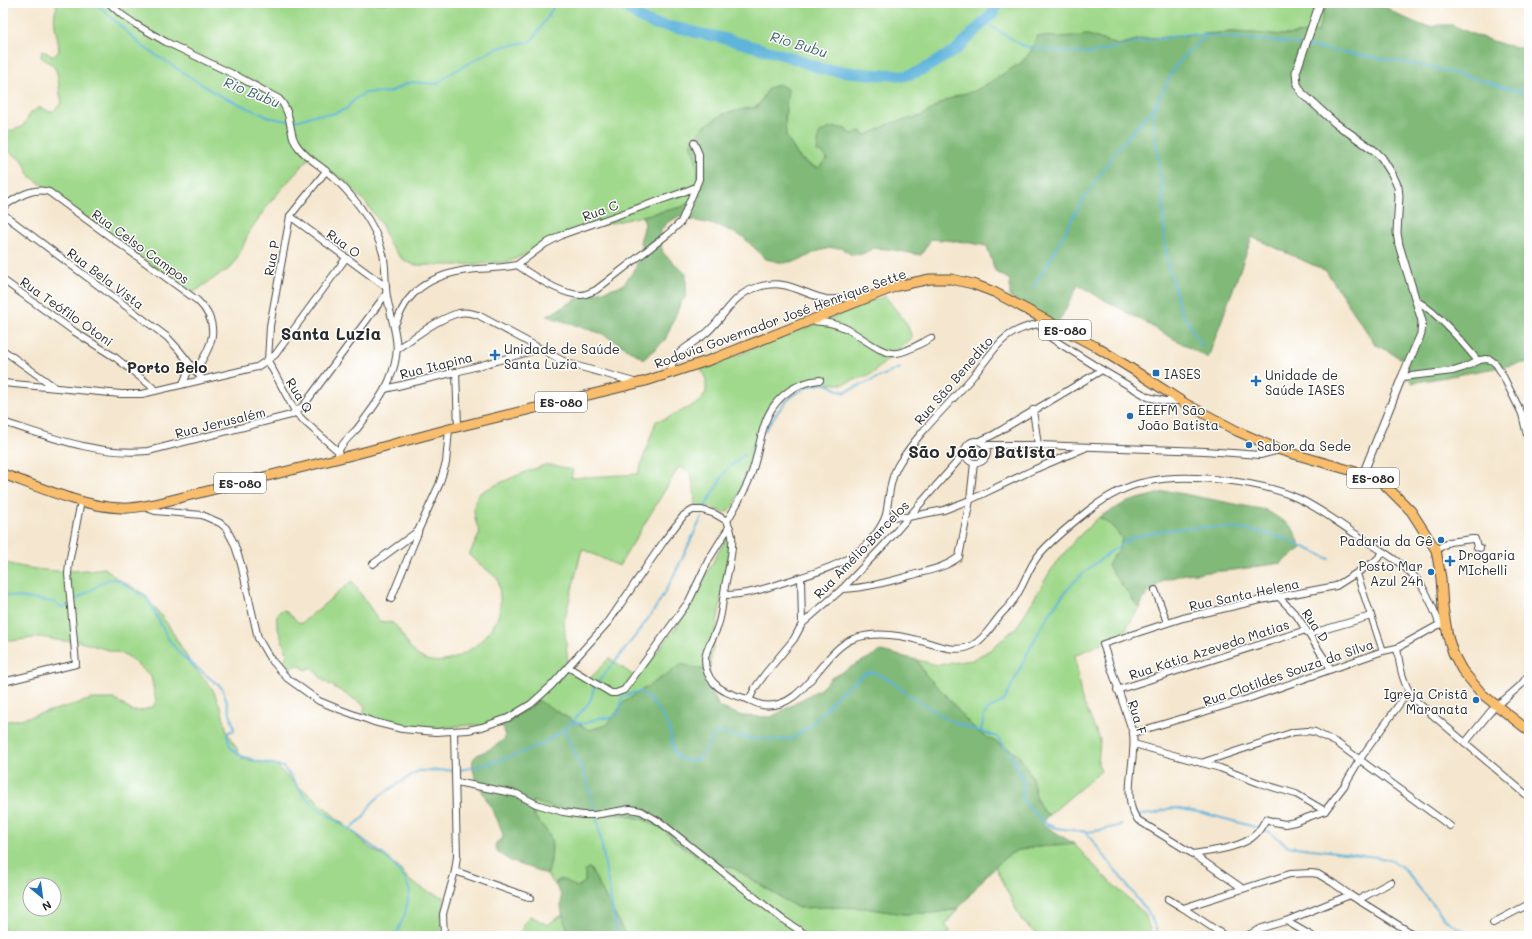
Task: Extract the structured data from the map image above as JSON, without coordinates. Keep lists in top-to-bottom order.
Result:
{
  "streets": {
    "main road": ["Rodovia Governador José Henrique Sette", "ES-080"],
    "street": [
      "Rua C",
      "Rua O",
      "Rua Celso Campos",
      "Rua P",
      "Rua Bela Vista",
      "Rua Teófilo Otoni",
      "Rua Itapina",
      "Rua São Benedito",
      "Rua Q",
      "Rua Jerusalém",
      "Rua Amélio Barcelos",
      "Rua Santa Helena",
      "Rua D",
      "Rua Kátia Azevedo Matias",
      "Rua Clotildes Souza da Silva",
      "Rua F"
    ]
  },
  "crossings": [
    ["Rua O", "Rua P"],
    ["Rua Celso Campos", "Rua Bela Vista"],
    ["Rua P", "Rua Q"],
    ["Rodovia Governador José Henrique Sette", "ES-080"],
    ["Rodovia Governador José Henrique Sette", "Rua São Benedito"],
    ["Rodovia Governador José Henrique Sette", "Rua Q"],
    ["ES-080", "Rua Clotildes Souza da Silva"],
    ["Rua Q", "Rua Jerusalém"],
    ["Rua Santa Helena", "Rua D"],
    ["Rua Santa Helena", "Rua F"],
    ["Rua D", "Rua Kátia Azevedo Matias"],
    ["Rua D", "Rua Clotildes Souza da Silva"],
    ["Rua Kátia Azevedo Matias", "Rua F"],
    ["Rua Clotildes Souza da Silva", "Rua F"]
  ],
  "districts": ["Santa Luzia", "Porto Belo", "São João Batista"],
  "water": ["Rio Bubu"],
  "places": {
    "health": ["Unidade de Saúde Santa Luzia", "Unidade de Saúde IASES", "Drogaria MIchelli"],
    "transit": ["IASES"],
    "other": [
      "EEEFM São João Batista",
      "Sabor da Sede",
      "Padaria da Gê",
      "Posto Mar Azul 24h",
      "Igreja Cristã Maranata"
    ]
  },
  "north": "bottom right"
}
